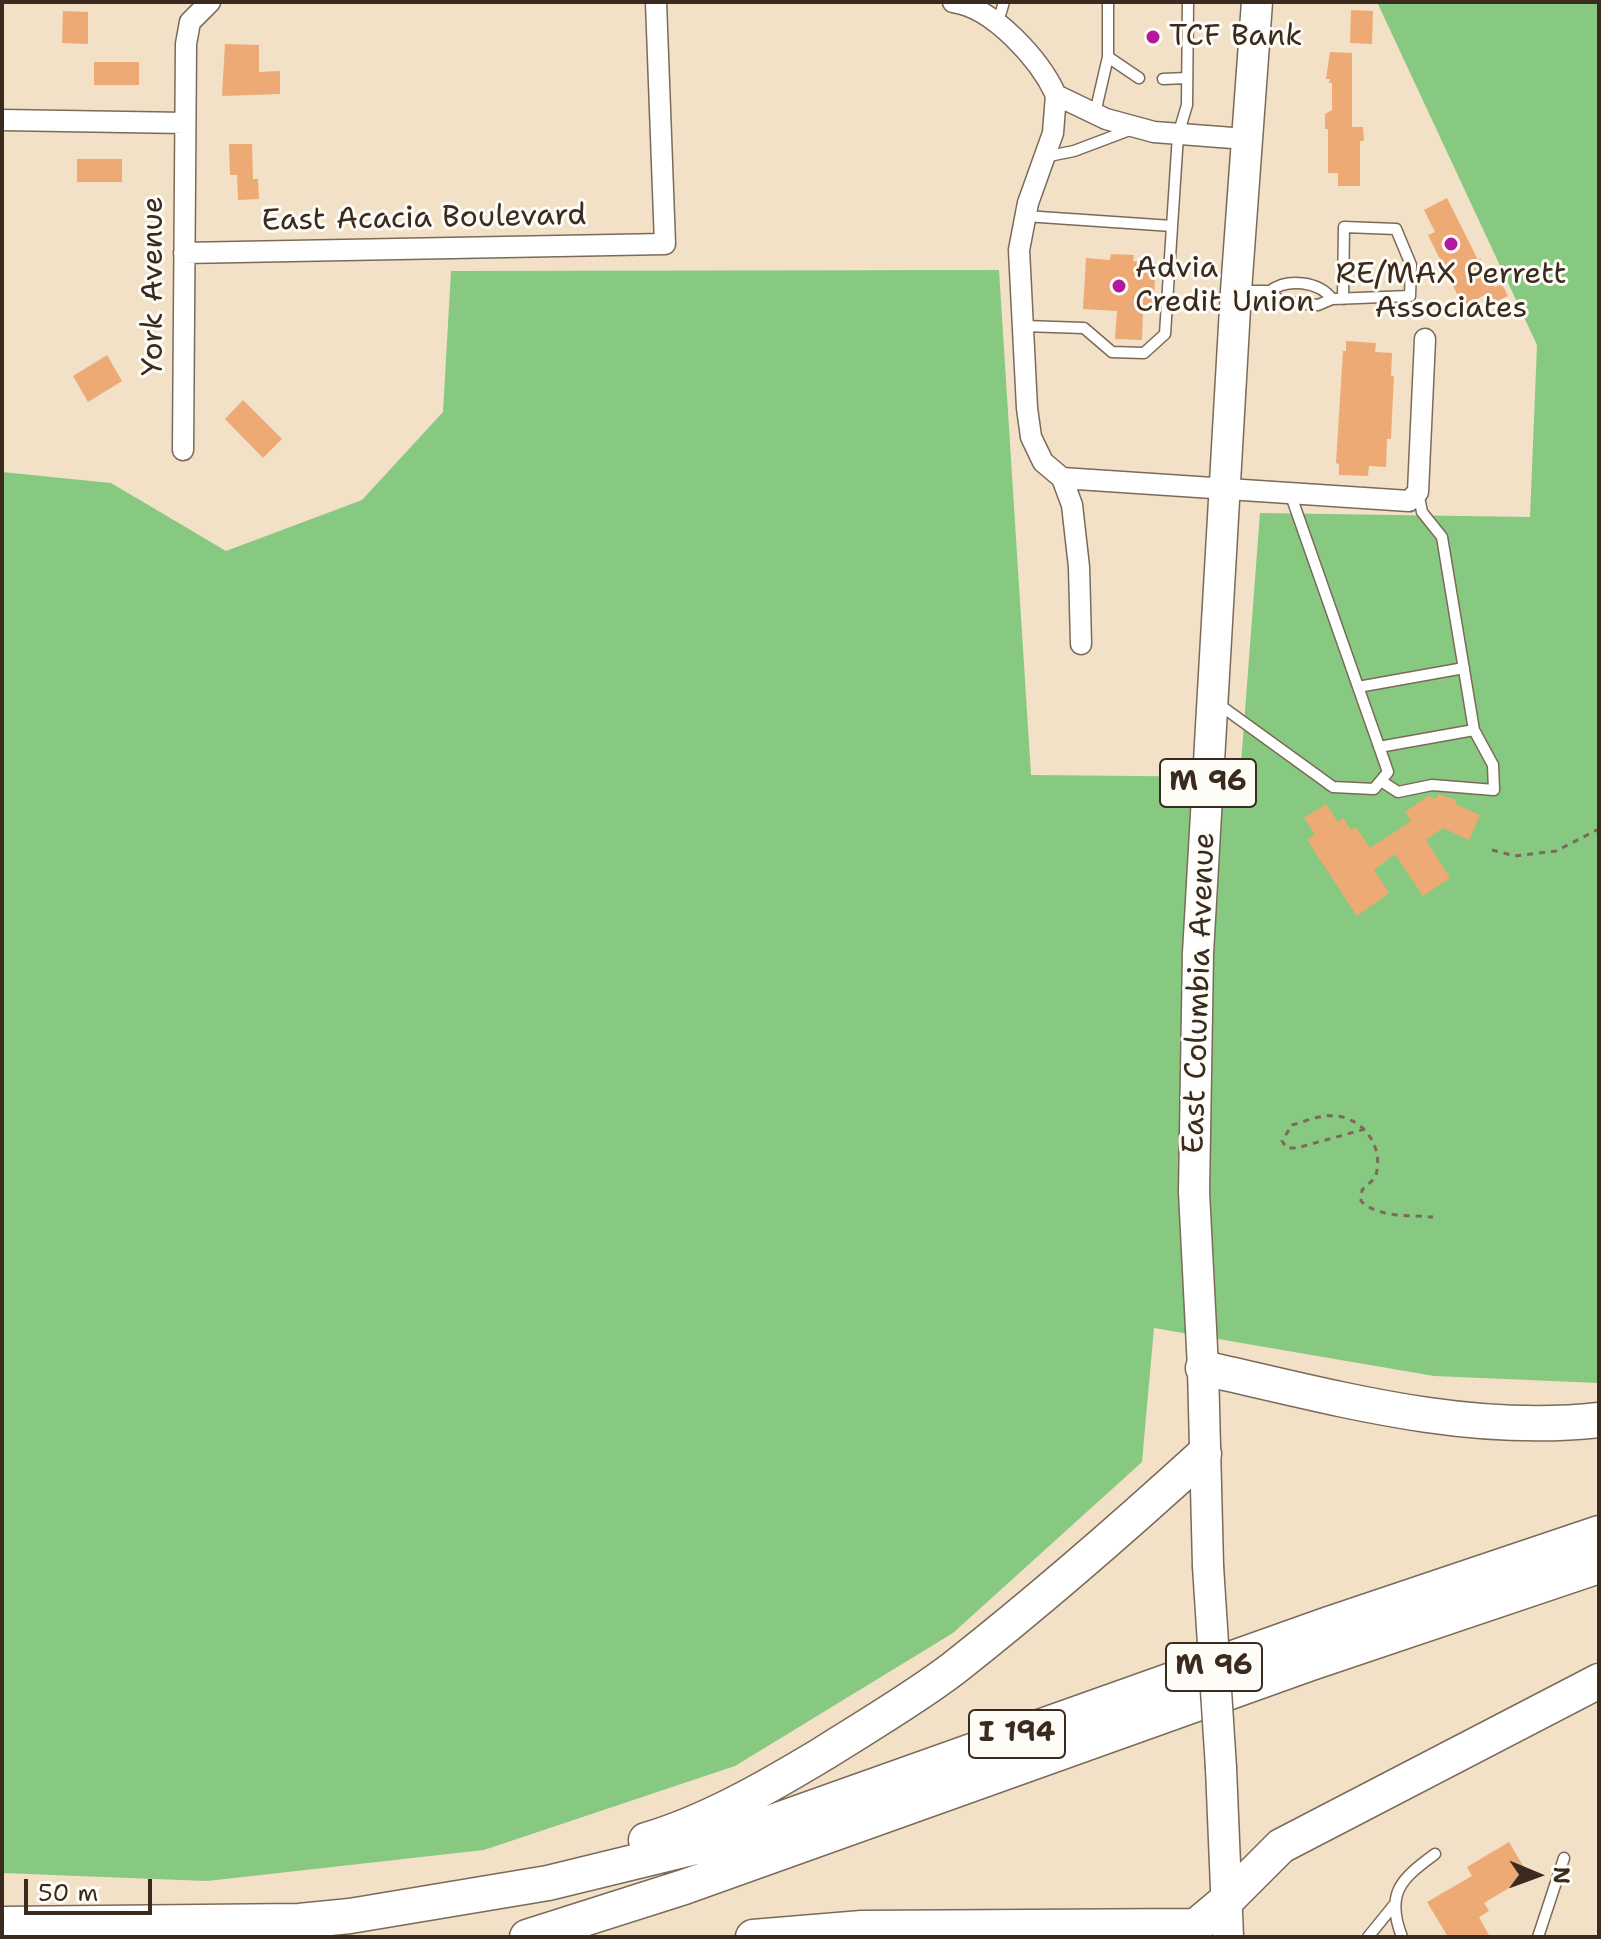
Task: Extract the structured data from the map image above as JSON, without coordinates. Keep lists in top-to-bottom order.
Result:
{
  "streets": {
    "highway": ["I 194"],
    "main road": ["M 96", "East Columbia Avenue"],
    "street": ["East Acacia Boulevard", "York Avenue"]
  },
  "crossings": [
    ["East Acacia Boulevard", "York Avenue"]
  ],
  "places": ["TCF Bank", "RE/MAX Perrett Associates", "Advia Credit Union"],
  "scale_bar": "50 m",
  "north": "right"
}
